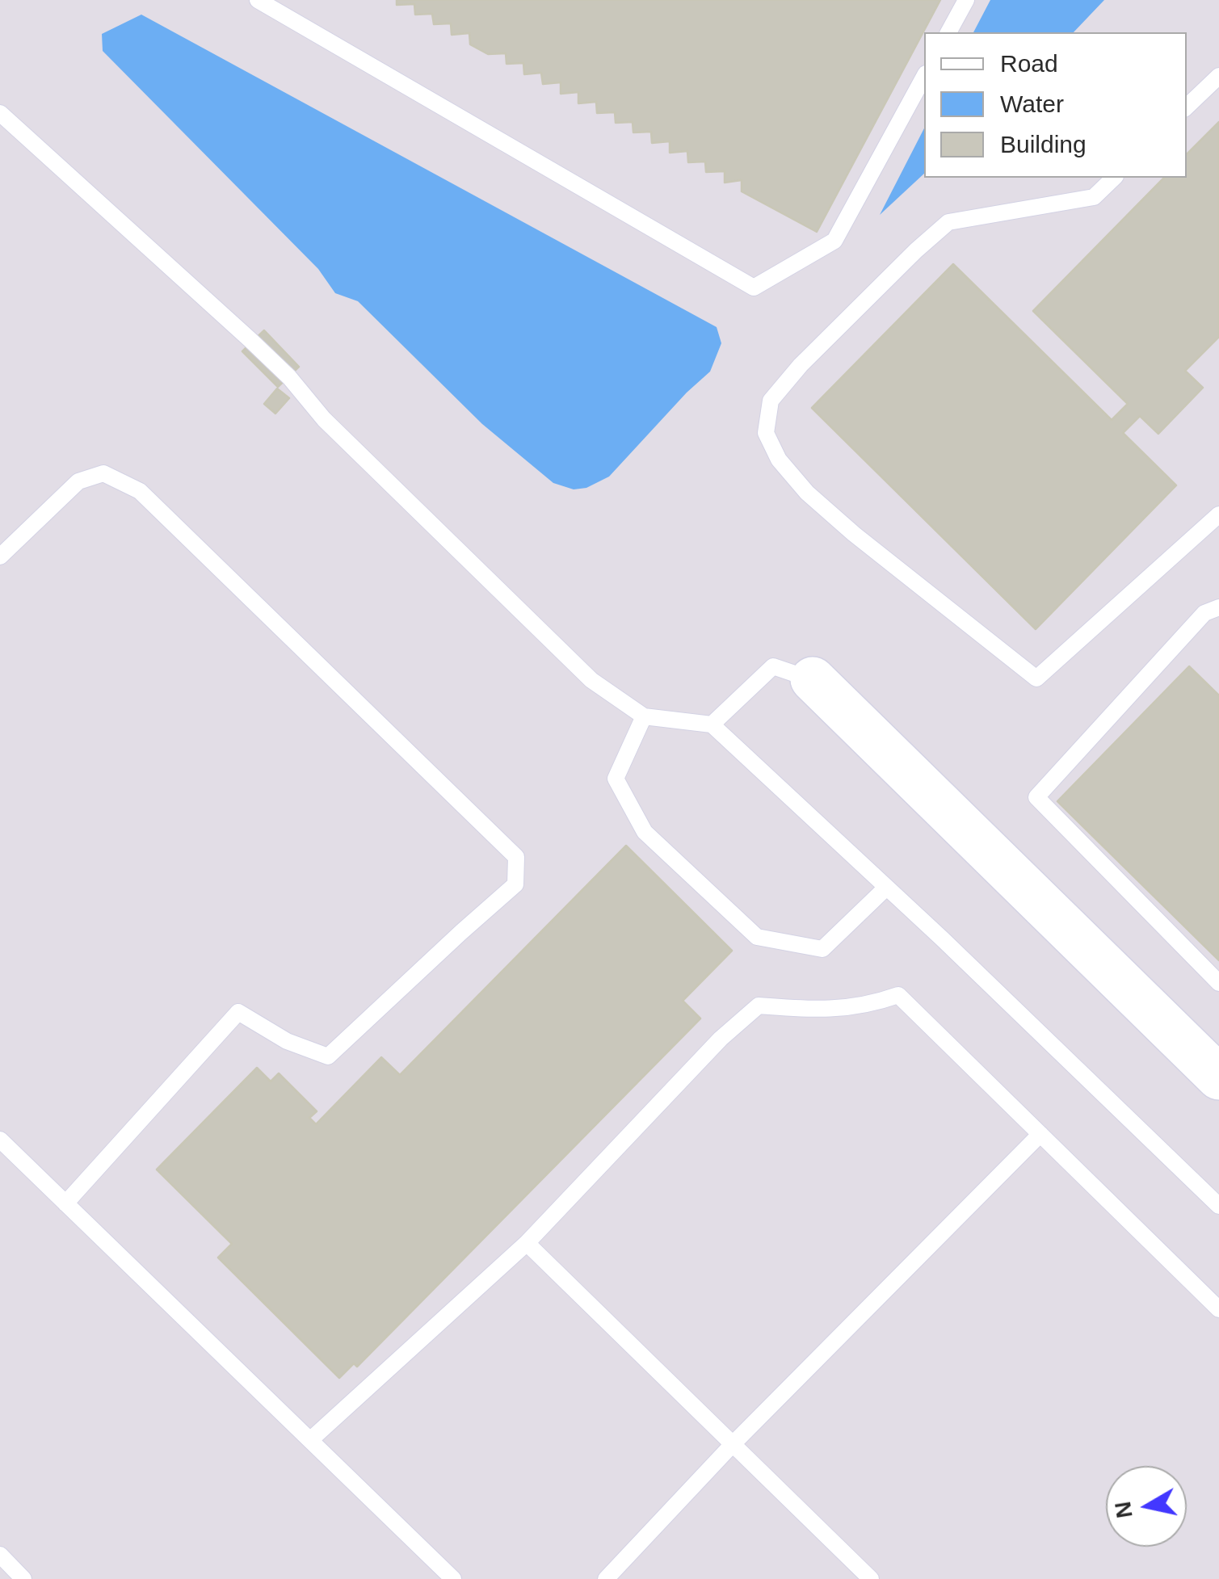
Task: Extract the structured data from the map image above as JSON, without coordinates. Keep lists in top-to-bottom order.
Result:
{
  "legend": ["Road", "Water", "Building"],
  "north": "left"
}
